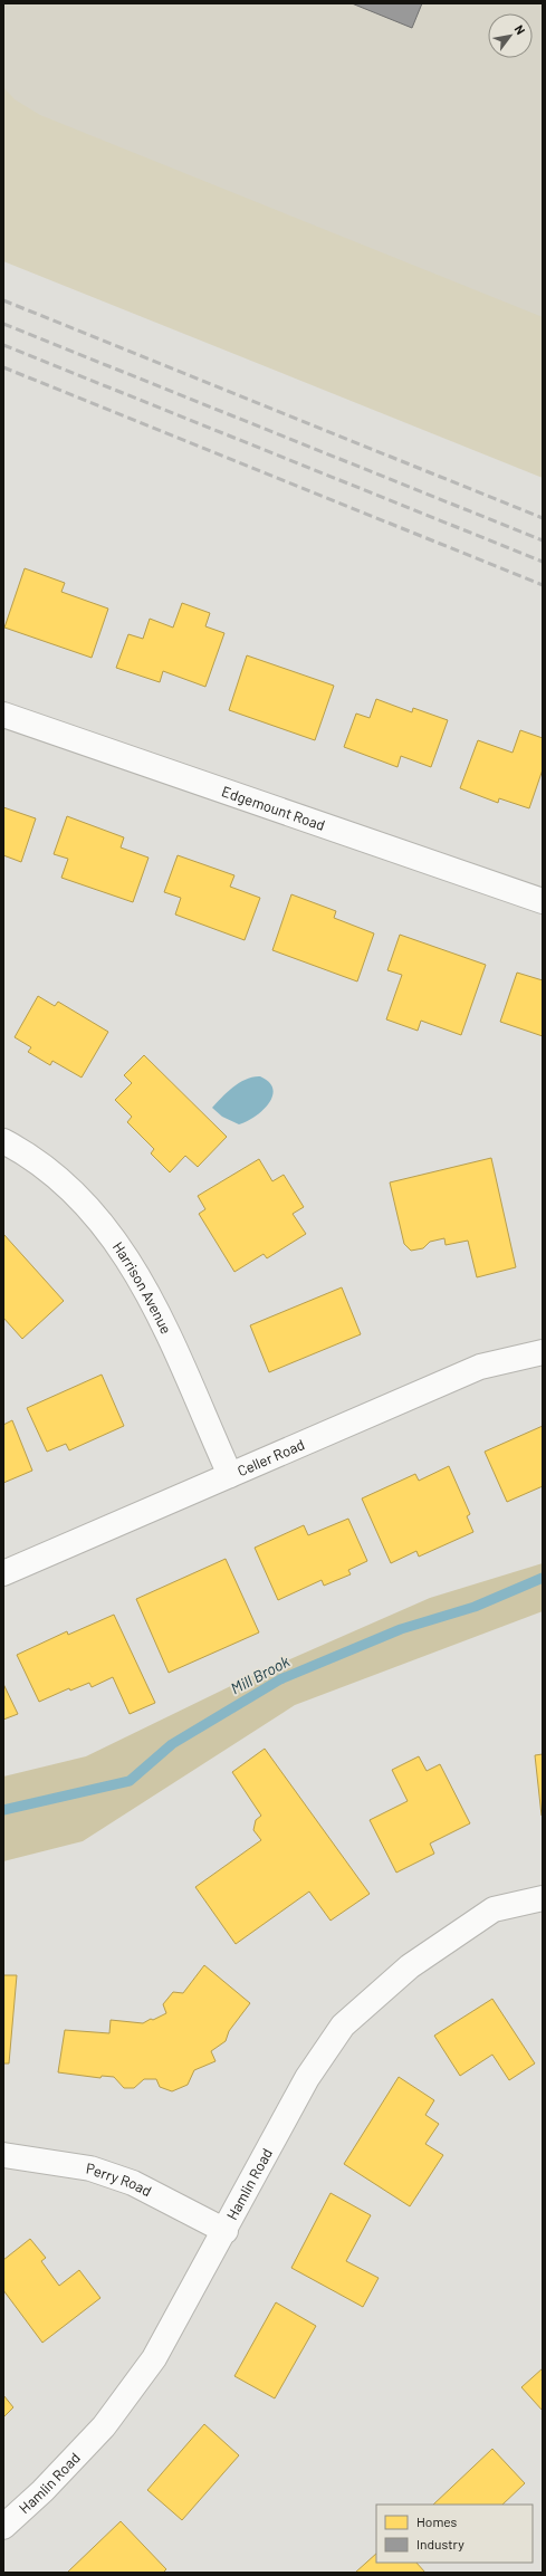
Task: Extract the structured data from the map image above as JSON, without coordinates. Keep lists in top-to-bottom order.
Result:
{
  "streets": {
    "street": [
      "Edgemount Road",
      "Harrison Avenue",
      "Celler Road",
      "Perry Road",
      "Hamlin Road"
    ]
  },
  "crossings": [
    ["Harrison Avenue", "Celler Road"],
    ["Perry Road", "Hamlin Road"]
  ],
  "water": ["Mill Brook"],
  "legend": ["Homes", "Industry"],
  "north": "top right"
}
